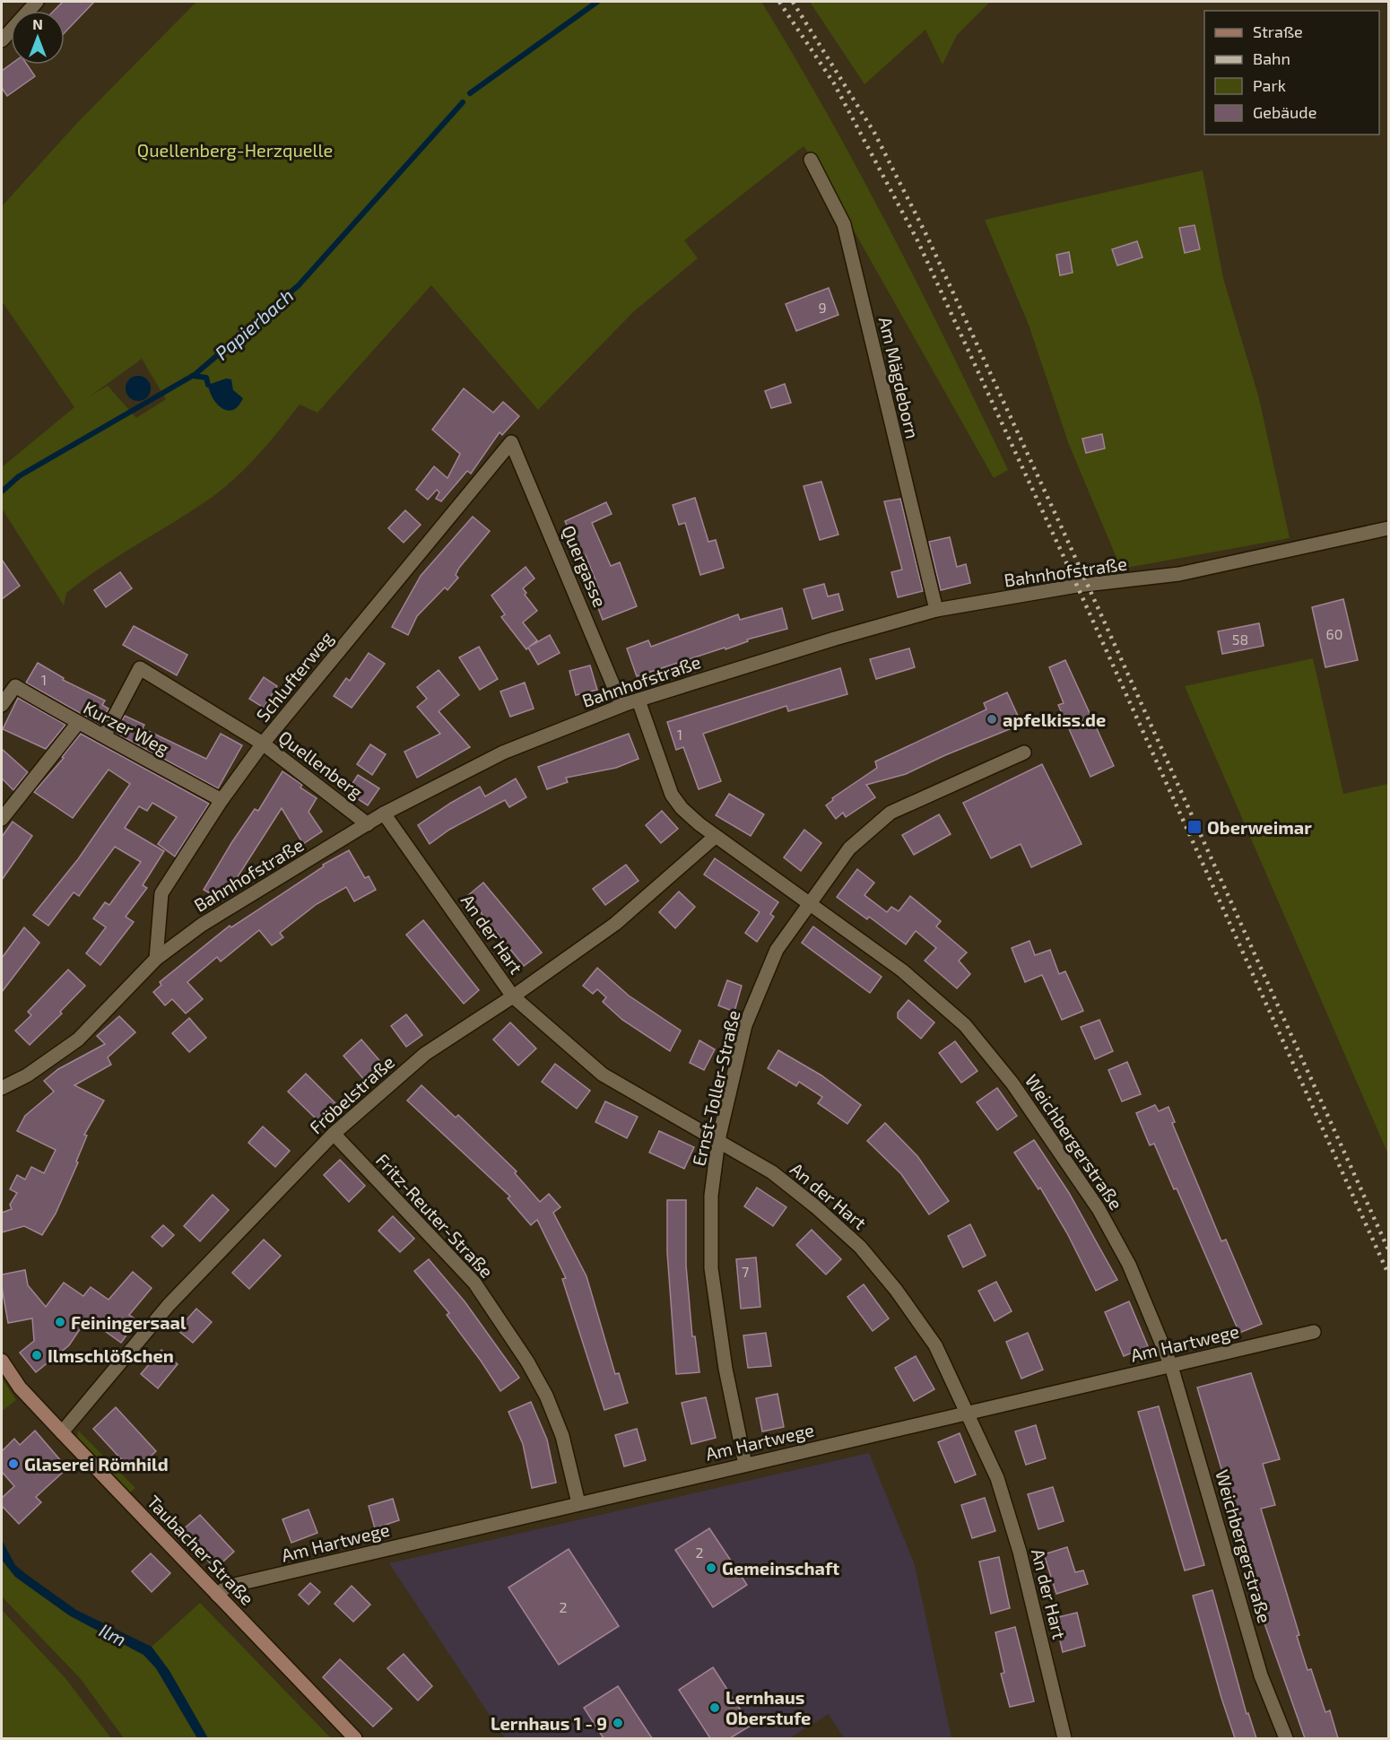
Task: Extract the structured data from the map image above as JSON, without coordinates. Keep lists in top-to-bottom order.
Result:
{
  "streets": {
    "street": [
      "Am Mägdeborn",
      "Quergasse",
      "Bahnhofstraße",
      "Schlufterweg",
      "Kurzer Weg",
      "Quellenberg",
      "An der Hart",
      "Ernst-Toller-Straße",
      "Fröbelstraße",
      "Weichbergerstraße",
      "Fritz-Reuter-Straße",
      "Am Hartwege",
      "Taubacher Straße"
    ]
  },
  "crossings": [
    ["Am Mägdeborn", "Bahnhofstraße"],
    ["Quergasse", "Bahnhofstraße"],
    ["Quergasse", "Schlufterweg"],
    ["Bahnhofstraße", "Schlufterweg"],
    ["Bahnhofstraße", "Quellenberg"],
    ["Bahnhofstraße", "An der Hart"],
    ["Bahnhofstraße", "Weichbergerstraße"],
    ["Schlufterweg", "Kurzer Weg"],
    ["Schlufterweg", "Quellenberg"],
    ["Kurzer Weg", "Quellenberg"],
    ["An der Hart", "Ernst-Toller-Straße"],
    ["An der Hart", "Fröbelstraße"],
    ["An der Hart", "Am Hartwege"],
    ["Ernst-Toller-Straße", "Weichbergerstraße"],
    ["Ernst-Toller-Straße", "Am Hartwege"],
    ["Fröbelstraße", "Weichbergerstraße"],
    ["Fröbelstraße", "Fritz-Reuter-Straße"],
    ["Fröbelstraße", "Taubacher Straße"],
    ["Weichbergerstraße", "Am Hartwege"],
    ["Fritz-Reuter-Straße", "Am Hartwege"],
    ["Am Hartwege", "Taubacher Straße"]
  ],
  "water": ["Papierbach", "Ilm"],
  "parks": ["Quellenberg-Herzquelle"],
  "places": {
    "other": [
      "apfelkiss.de",
      "Feiningersaal",
      "Ilmschlößchen",
      "Glaserei Römhild",
      "Gemeinschaft",
      "Lernhaus Oberstufe",
      "Lernhaus 1 - 9"
    ],
    "transit": ["Oberweimar"]
  },
  "house_numbers": [
    "9",
    "60",
    "58",
    "1",
    "1",
    "7",
    "2",
    "2"
  ],
  "legend": [
    "Straße",
    "Bahn",
    "Park",
    "Gebäude"
  ],
  "north": "top"
}
